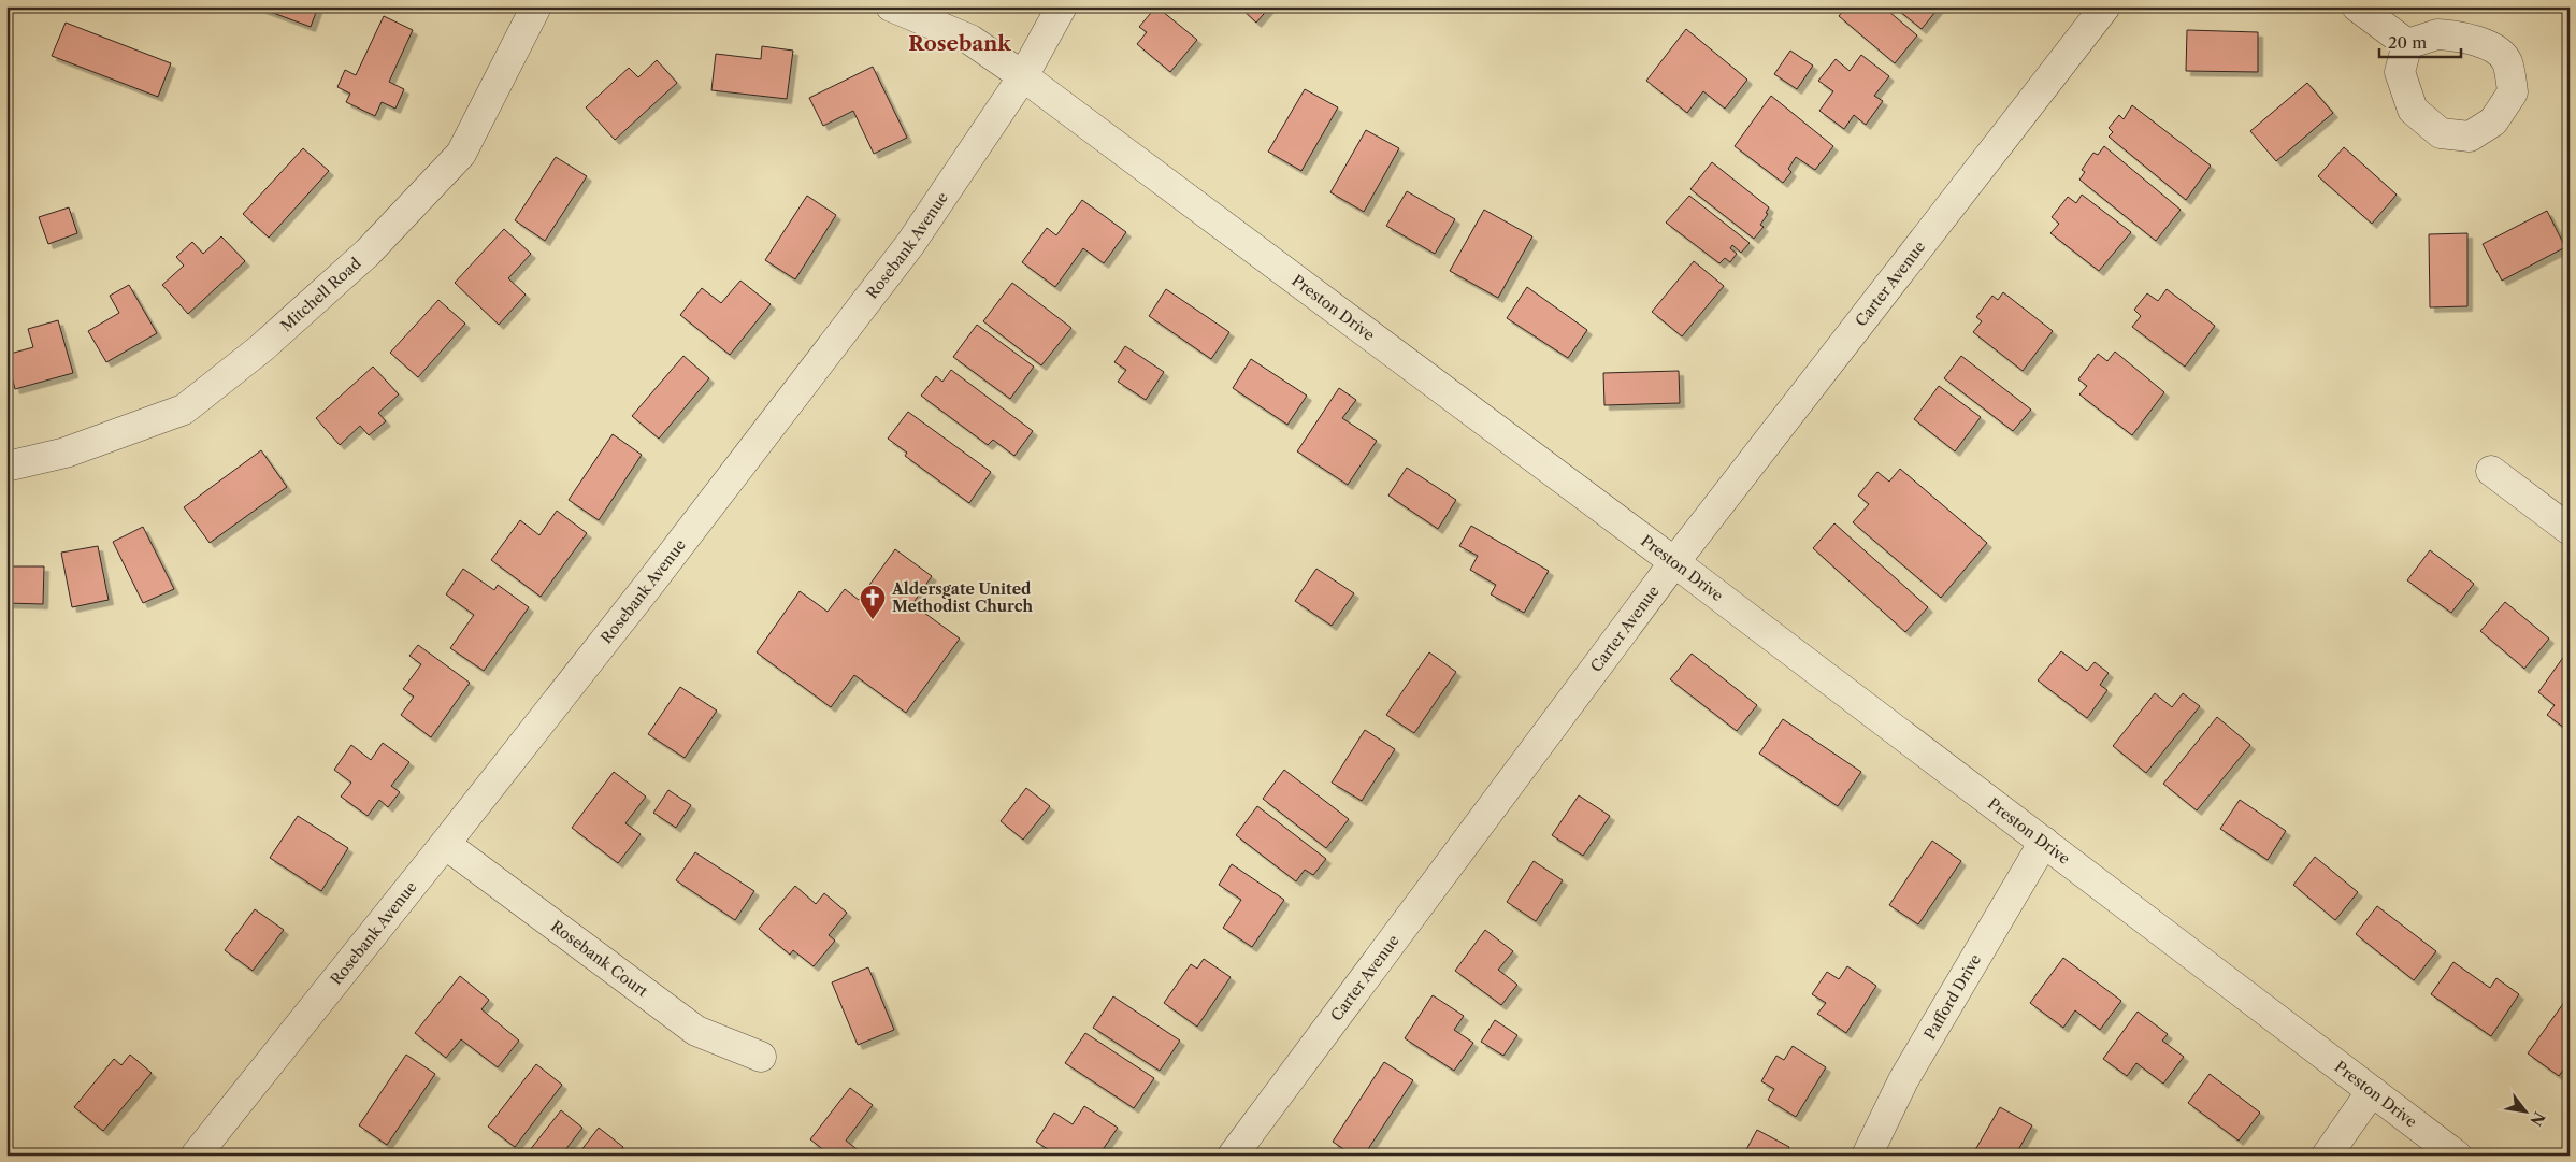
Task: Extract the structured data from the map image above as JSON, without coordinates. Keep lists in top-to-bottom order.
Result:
{
  "streets": {
    "street": [
      "Rosebank Avenue",
      "Carter Avenue",
      "Mitchell Road",
      "Preston Drive",
      "Rosebank Court",
      "Pafford Drive"
    ]
  },
  "crossings": [
    ["Rosebank Avenue", "Preston Drive"],
    ["Rosebank Avenue", "Rosebank Court"],
    ["Carter Avenue", "Preston Drive"],
    ["Preston Drive", "Pafford Drive"]
  ],
  "districts": ["Rosebank"],
  "places": {
    "church": ["Aldersgate United Methodist Church"]
  },
  "scale_bar": "20 m",
  "north": "bottom right"
}
